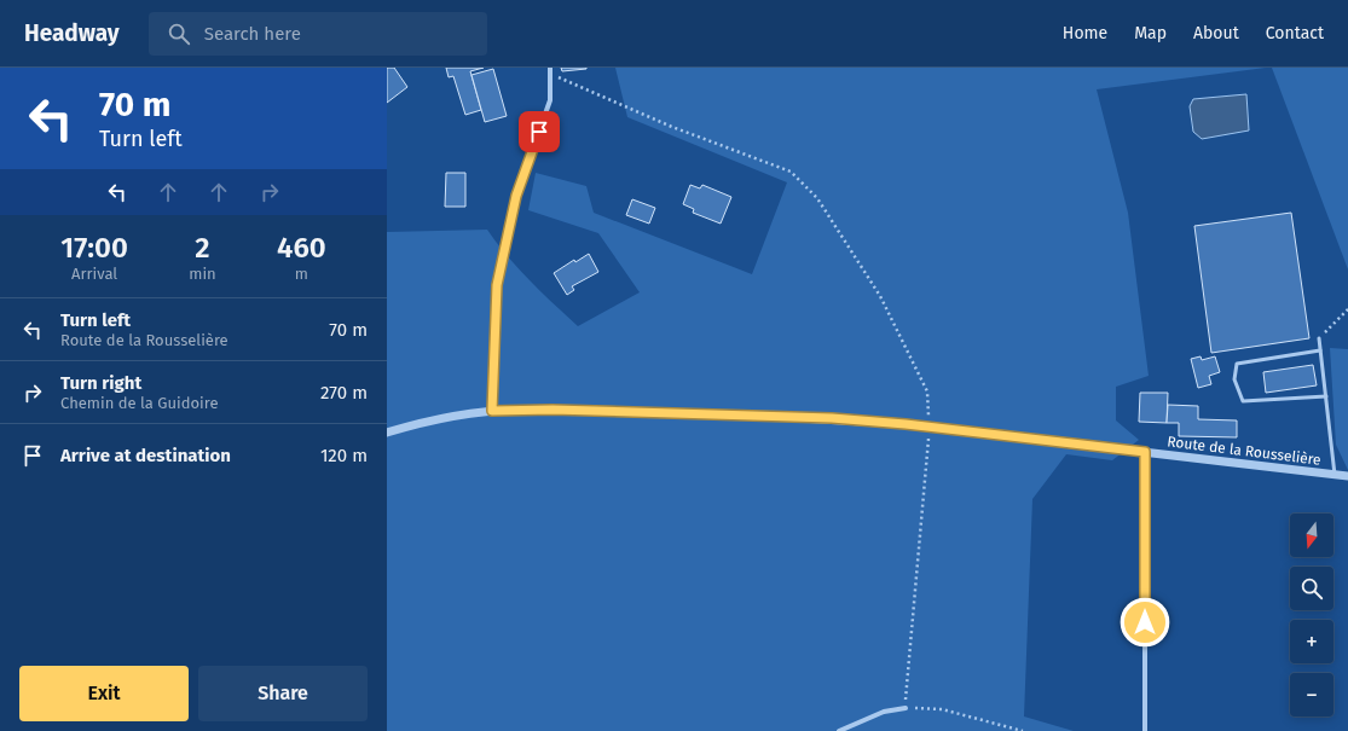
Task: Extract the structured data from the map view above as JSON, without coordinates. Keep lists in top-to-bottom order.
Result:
{
  "streets": {
    "street": ["Route de la Rousselière"]
  },
  "north": "bottom",
  "page": {
    "header": "Headway",
    "search": "Search here",
    "nav": [
      "Home",
      "Map",
      "About",
      "Contact"
    ],
    "turn": ["70 m", "Turn left"],
    "eta": [
      "17:00",
      "Arrival",
      "2",
      "min",
      "460",
      "m"
    ],
    "list": [
      {
        "name": "Turn left",
        "note": "Route de la Rousselière",
        "value": "70 m"
      },
      {
        "name": "Turn right",
        "note": "Chemin de la Guidoire",
        "value": "270 m"
      },
      {
        "name": "Arrive at destination",
        "value": "120 m"
      }
    ],
    "map_buttons": ["+", "−"],
    "buttons": ["Exit", "Share"]
  }
}
